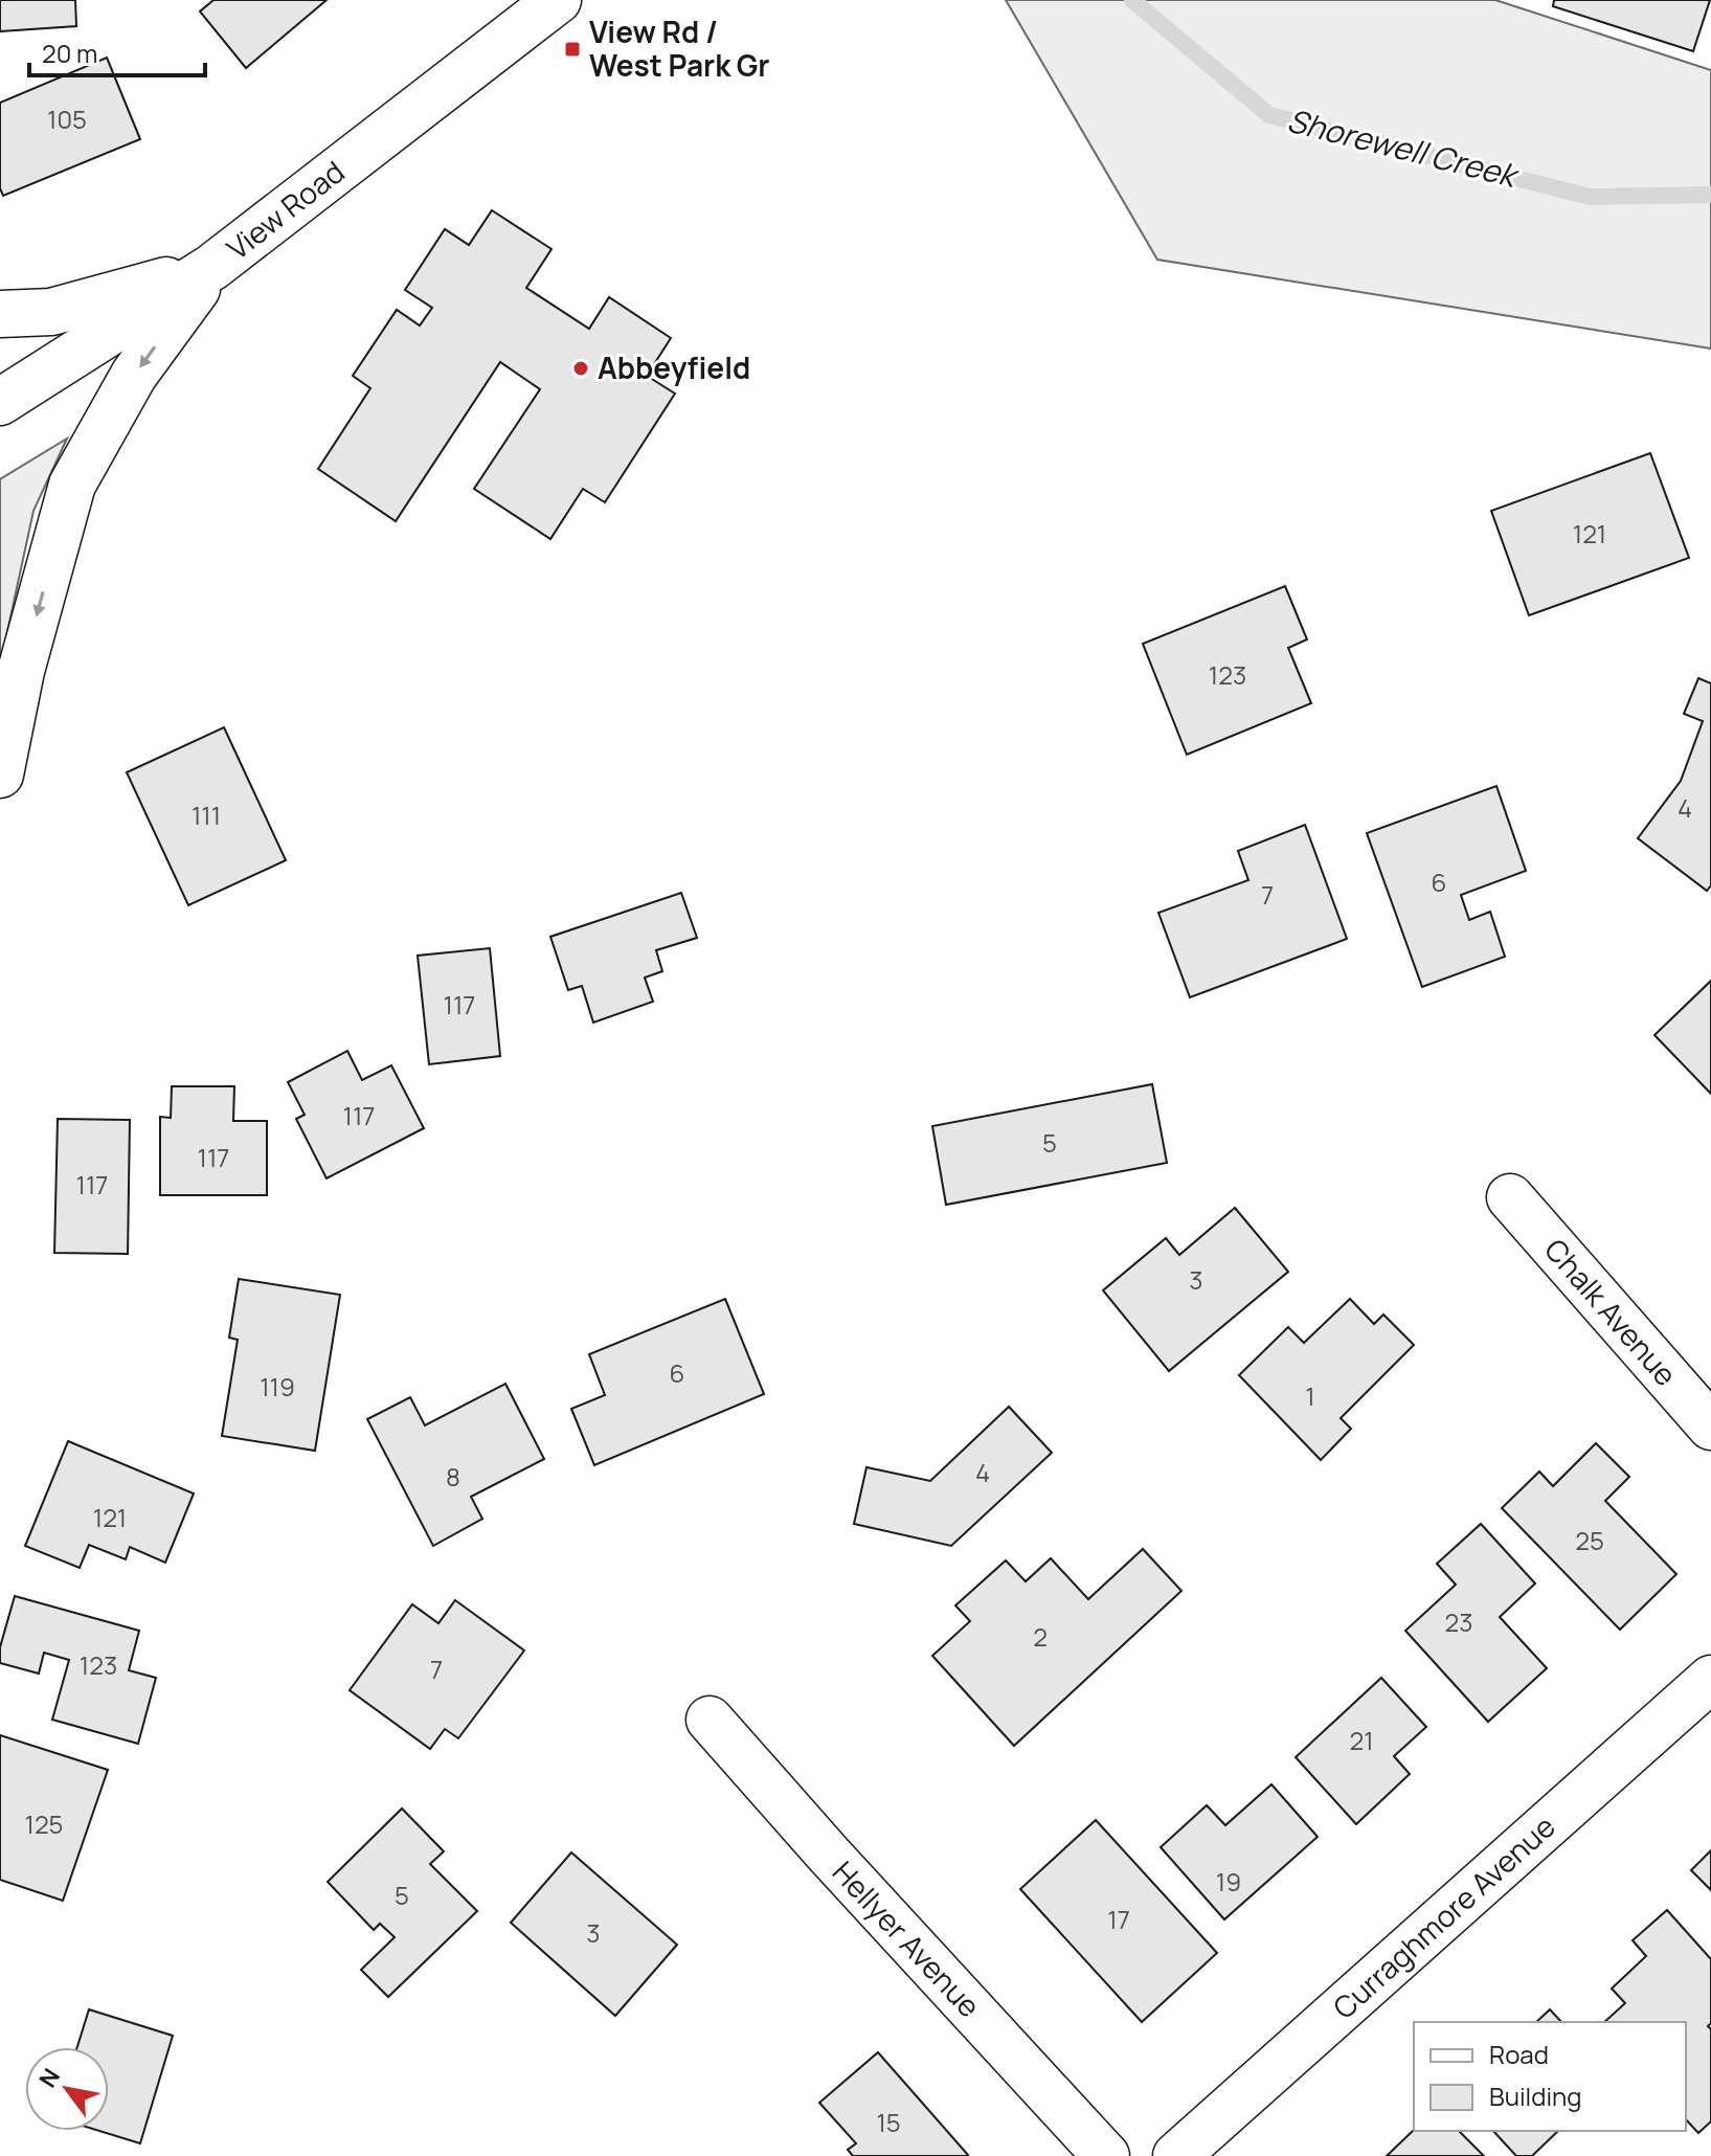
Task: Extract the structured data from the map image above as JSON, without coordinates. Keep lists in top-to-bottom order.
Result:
{
  "streets": {
    "street": [
      "View Road",
      "Chalk Avenue",
      "Curraghmore Avenue",
      "Hellyer Avenue"
    ]
  },
  "water": ["Shorewell Creek"],
  "places": {
    "transit": ["View Rd / West Park Gr"],
    "other": ["Abbeyfield"]
  },
  "house_numbers": [
    "105",
    "121",
    "123",
    "4",
    "111",
    "6",
    "7",
    "117",
    "117",
    "5",
    "117",
    "117",
    "3",
    "6",
    "119",
    "1",
    "4",
    "8",
    "121",
    "25",
    "23",
    "2",
    "123",
    "7",
    "21",
    "125",
    "19",
    "5",
    "17",
    "3",
    "15"
  ],
  "legend": ["Road", "Building"],
  "scale_bar": "20 m",
  "north": "top left"
}
